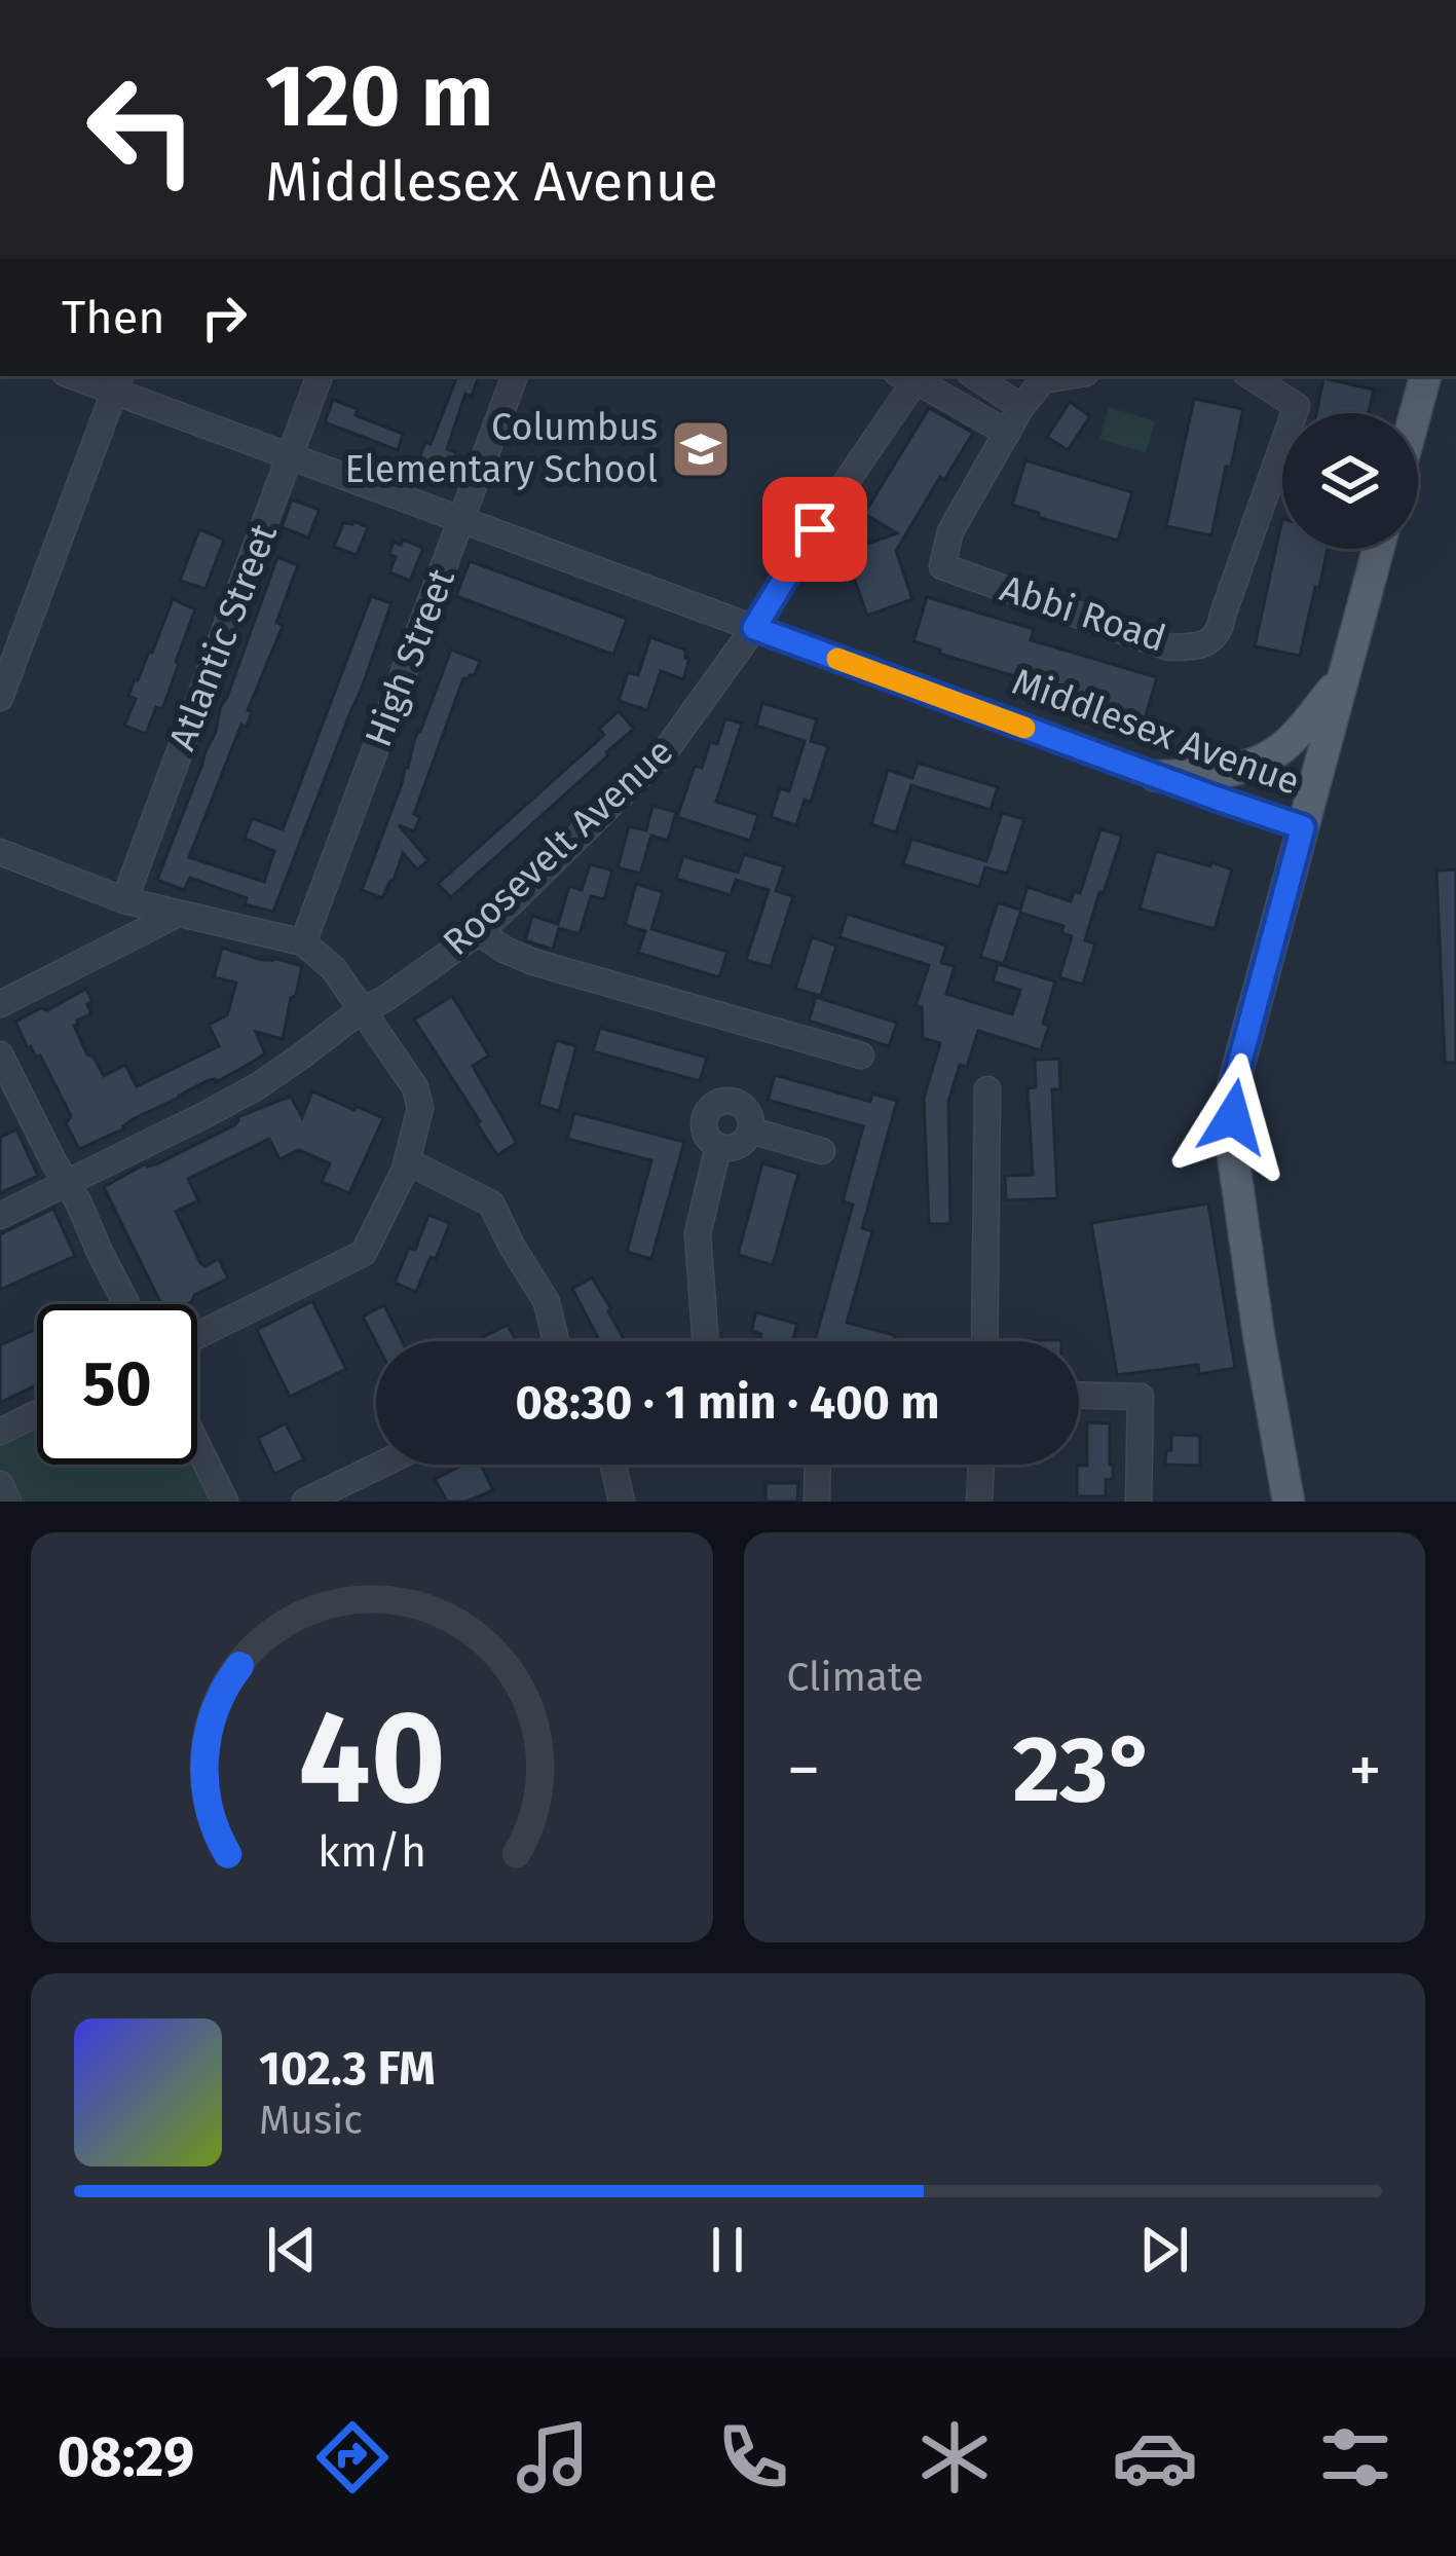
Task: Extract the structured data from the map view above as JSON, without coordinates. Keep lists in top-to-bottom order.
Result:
{
  "streets": {
    "main road": ["Middlesex Avenue"],
    "street": [
      "Abbi Road",
      "Atlantic Street",
      "High Street",
      "Roosevelt Avenue"
    ]
  },
  "crossings": [
    ["Atlantic Street", "Middlesex Avenue"],
    ["High Street", "Middlesex Avenue"],
    ["Middlesex Avenue", "Roosevelt Avenue"]
  ],
  "places": {
    "school or university": ["Columbus Elementary School"]
  },
  "page": {
    "turn": ["120 m", "Middlesex Avenue"],
    "then": "Then",
    "limit": "50",
    "trip": "08:30 · 1 min · 400 m",
    "tile": "Climate",
    "heat": ["−", "23°", "+"],
    "song": ["102.3 FM", "Music"],
    "tabs": "08:29",
    "gauge": ["40", "km/h"]
  }
}
